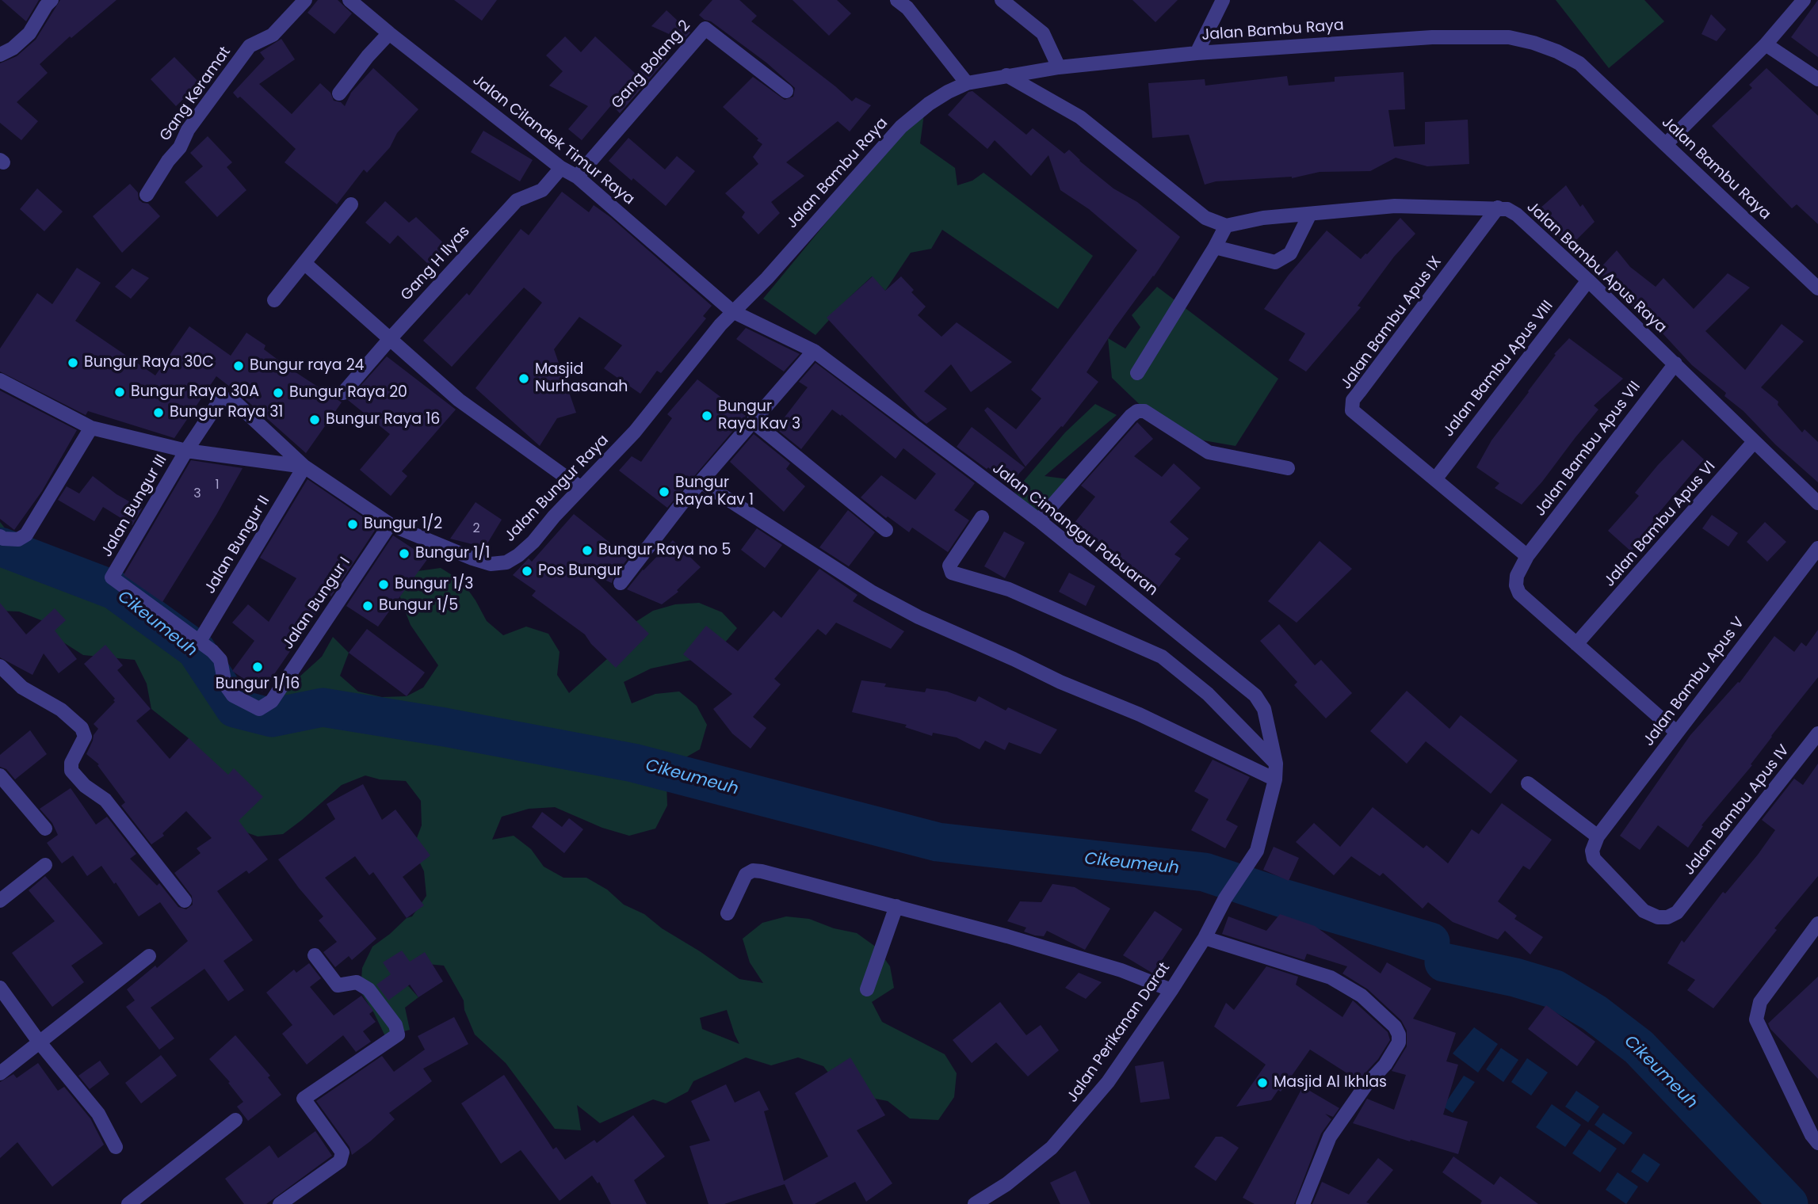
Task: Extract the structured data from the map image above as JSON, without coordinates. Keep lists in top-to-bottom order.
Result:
{
  "streets": {
    "street": [
      "Jalan Bambu Raya",
      "Gang Bolang 2",
      "Gang Keramat",
      "Jalan Cilandek Timur Raya",
      "Gang H Ilyas",
      "Jalan Bambu Apus Raya",
      "Jalan Bambu Apus IX",
      "Jalan Bambu Apus VIII",
      "Jalan Bambu Apus VII",
      "Jalan Bungur Raya",
      "Jalan Bungur III",
      "Jalan Bambu Apus VI",
      "Jalan Cimanggu Pabuaran",
      "Jalan Bungur II",
      "Jalan Bungur I",
      "Jalan Bambu Apus V",
      "Jalan Bambu Apus IV",
      "Jalan Perikanan Darat"
    ]
  },
  "crossings": [
    ["Jalan Bambu Raya", "Jalan Cilandek Timur Raya"],
    ["Jalan Bambu Raya", "Jalan Bungur Raya"],
    ["Jalan Bambu Raya", "Jalan Cimanggu Pabuaran"],
    ["Gang Bolang 2", "Jalan Cilandek Timur Raya"],
    ["Jalan Cilandek Timur Raya", "Gang H Ilyas"],
    ["Jalan Cilandek Timur Raya", "Jalan Bungur Raya"],
    ["Jalan Cilandek Timur Raya", "Jalan Cimanggu Pabuaran"],
    ["Jalan Bambu Apus Raya", "Jalan Bambu Apus IX"],
    ["Jalan Bambu Apus Raya", "Jalan Bambu Apus VIII"],
    ["Jalan Bambu Apus Raya", "Jalan Bambu Apus VII"],
    ["Jalan Bambu Apus Raya", "Jalan Bambu Apus VI"],
    ["Jalan Bambu Apus IX", "Jalan Bambu Apus VIII"],
    ["Jalan Bambu Apus IX", "Jalan Bambu Apus VII"],
    ["Jalan Bambu Apus VII", "Jalan Bambu Apus VI"],
    ["Jalan Bambu Apus VII", "Jalan Bambu Apus V"],
    ["Jalan Bungur Raya", "Jalan Bungur III"],
    ["Jalan Bungur Raya", "Jalan Cimanggu Pabuaran"],
    ["Jalan Bungur Raya", "Jalan Bungur II"],
    ["Jalan Bungur Raya", "Jalan Bungur I"],
    ["Jalan Bungur III", "Jalan Bungur II"],
    ["Jalan Bungur III", "Jalan Bungur I"],
    ["Jalan Cimanggu Pabuaran", "Jalan Perikanan Darat"],
    ["Jalan Bungur II", "Jalan Bungur I"],
    ["Jalan Bambu Apus V", "Jalan Bambu Apus IV"]
  ],
  "water": ["Cikeumeuh"],
  "places": [
    "Bungur Raya 30C",
    "Bungur raya 24",
    "Masjid Nurhasanah",
    "Bungur Raya 30A",
    "Bungur Raya 20",
    "Bungur Raya 31",
    "Bungur Raya Kav 3",
    "Bungur Raya 16",
    "Bungur Raya Kav 1",
    "Bungur 1/2",
    "Bungur Raya no 5",
    "Bungur 1/1",
    "Pos Bungur",
    "Bungur 1/3",
    "Bungur 1/5",
    "Bungur 1/16",
    "Masjid Al Ikhlas"
  ],
  "house_numbers": ["1", "3", "2"]
}
